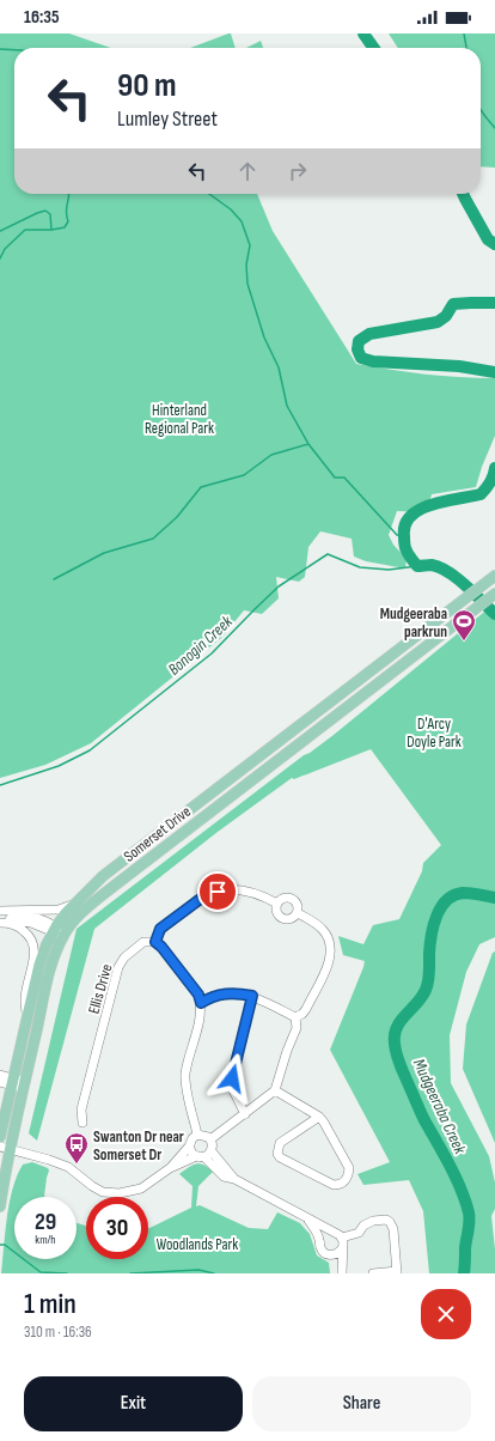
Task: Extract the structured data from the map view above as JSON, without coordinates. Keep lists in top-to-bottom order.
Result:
{
  "streets": {
    "main road": ["Somerset Drive"],
    "street": ["Ellis Drive"]
  },
  "water": ["Bonogin Creek", "Mudgeeraba Creek"],
  "parks": ["Hinterland Regional Park", "D'Arcy Doyle Park", "Woodlands Park"],
  "places": {
    "sports": ["Mudgeeraba parkrun"],
    "bus stop": ["Swanton Dr near Somerset Dr"]
  },
  "page": {
    "status": "16:35",
    "turn": ["90 m", "Lumley Street"],
    "speed": "29 km/h",
    "limit": "30",
    "heading": ["1 min", "310 m · 16:36"],
    "buttons": ["Exit", "Share"]
  }
}
